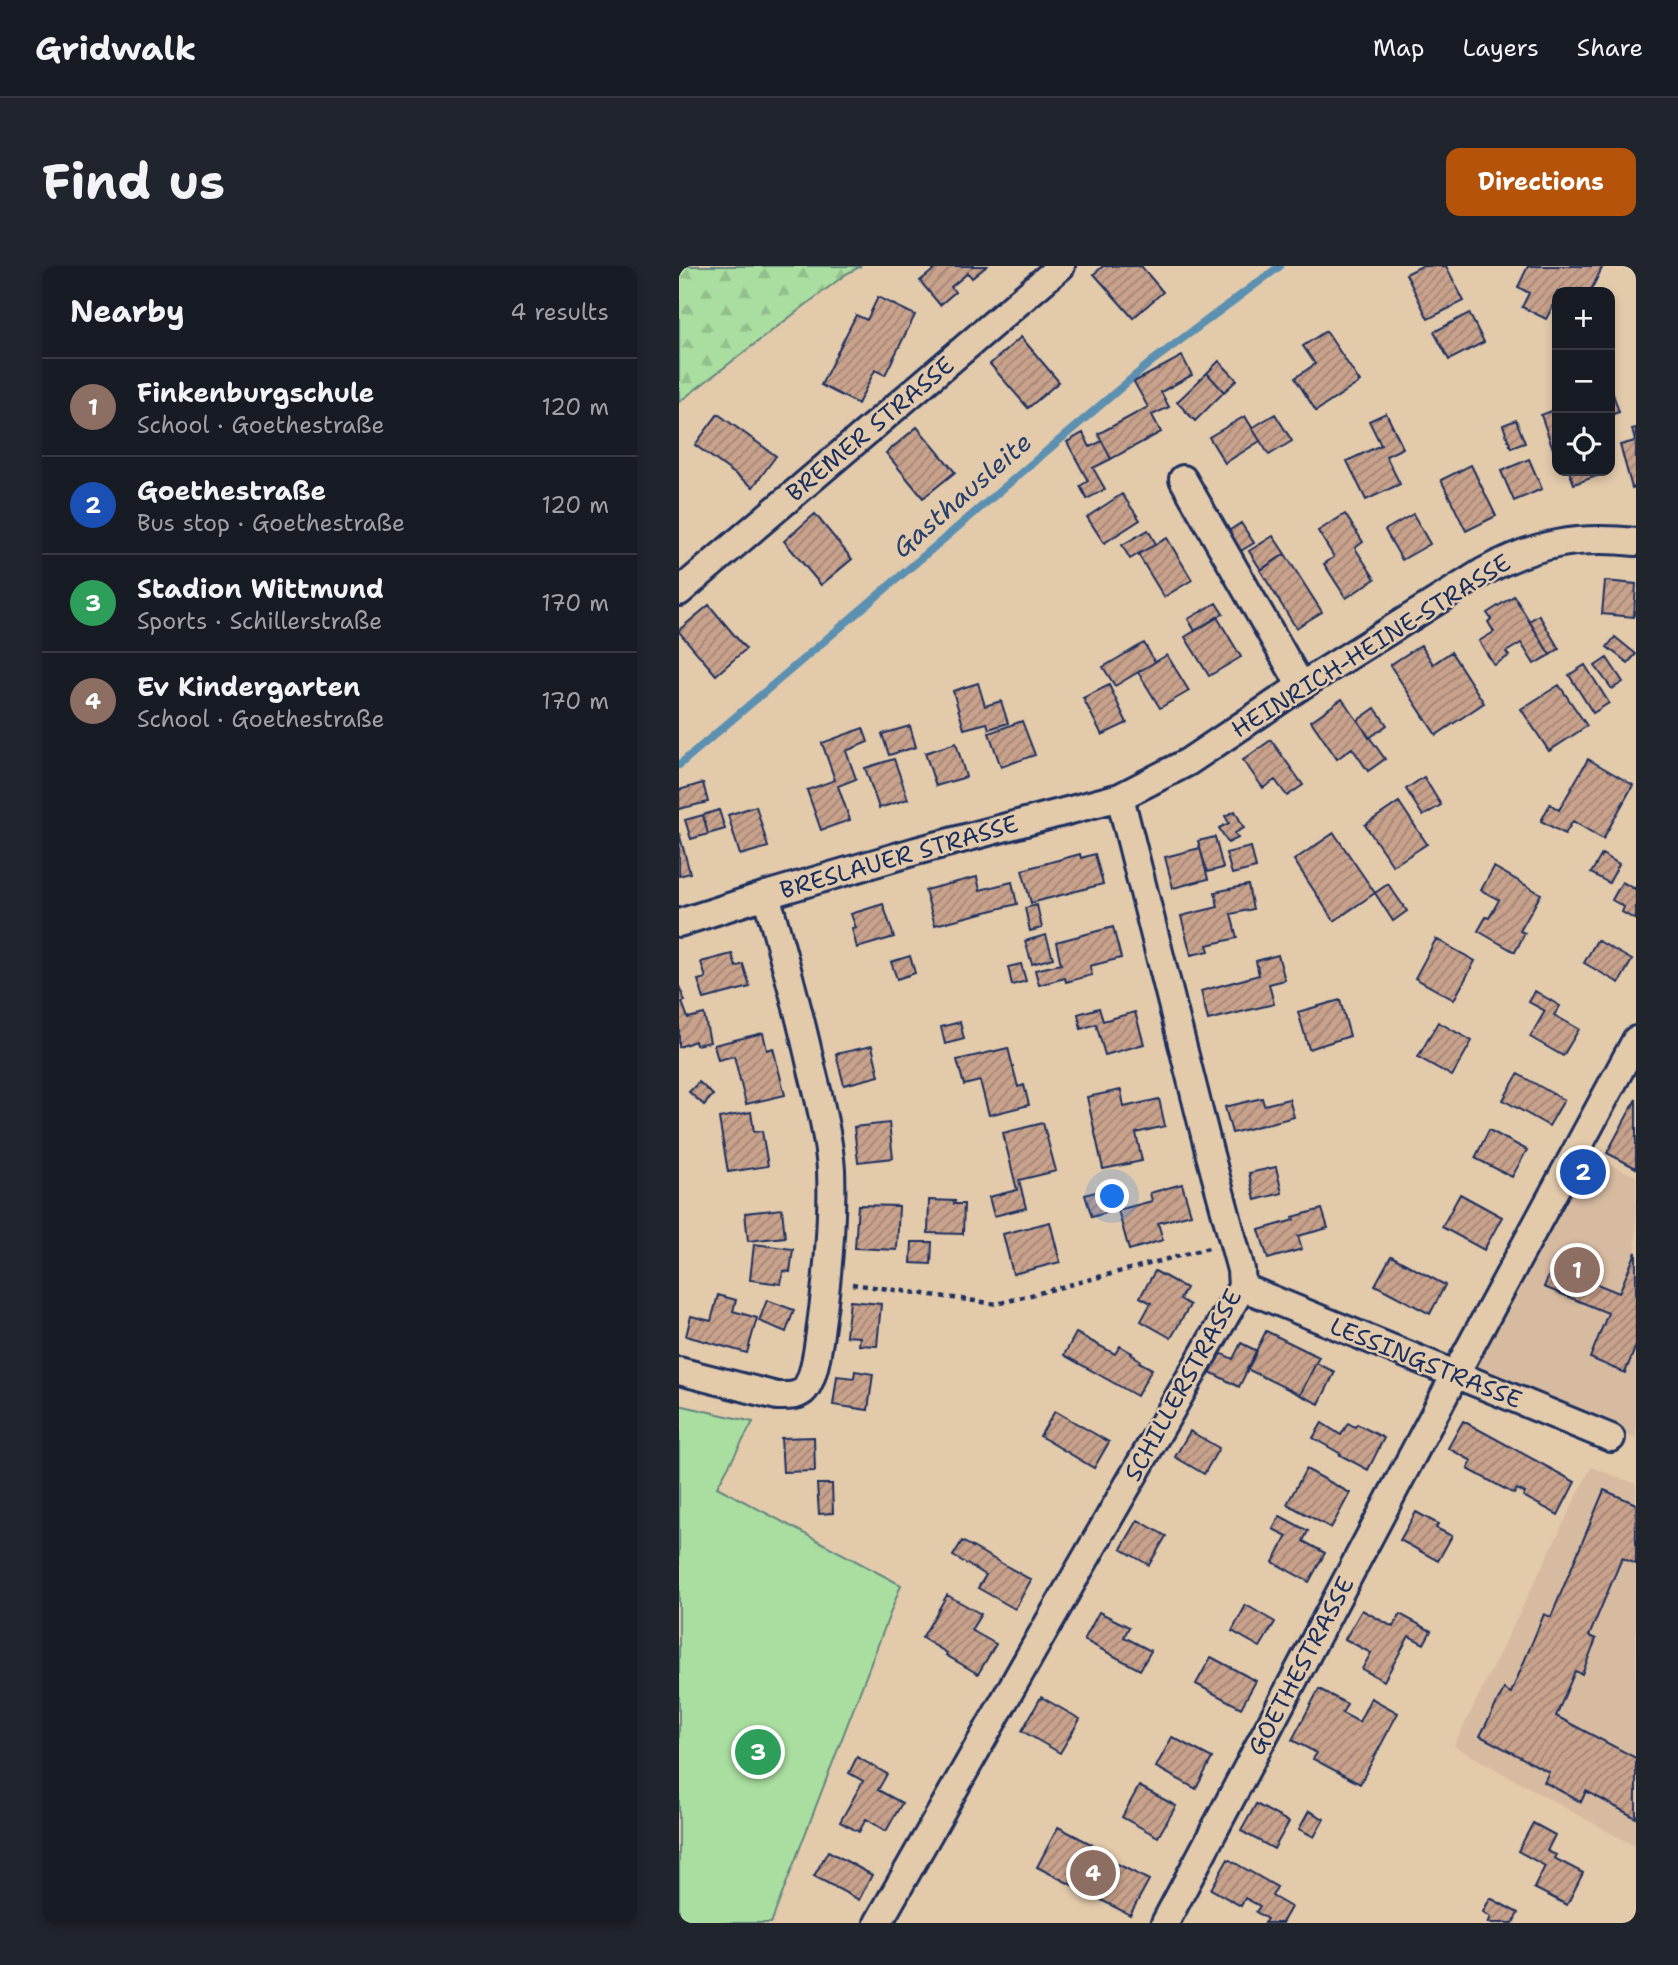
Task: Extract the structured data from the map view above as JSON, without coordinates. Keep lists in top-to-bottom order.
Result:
{
  "streets": {
    "street": [
      "BREMER STRASSE",
      "HEINRICH-HEINE-STRASSE",
      "BRESLAUER STRASSE",
      "LESSINGSTRASSE",
      "SCHILLERSTRASSE",
      "GOETHESTRASSE"
    ]
  },
  "crossings": [
    ["HEINRICH-HEINE-STRASSE", "BRESLAUER STRASSE"],
    ["HEINRICH-HEINE-STRASSE", "SCHILLERSTRASSE"],
    ["BRESLAUER STRASSE", "SCHILLERSTRASSE"],
    ["LESSINGSTRASSE", "SCHILLERSTRASSE"],
    ["LESSINGSTRASSE", "GOETHESTRASSE"]
  ],
  "water": ["Gasthausleite"],
  "page": {
    "header": "Gridwalk",
    "nav": ["Map", "Layers", "Share"],
    "buttons": "Directions",
    "title": "Find us",
    "heading": ["Nearby", "4 results"],
    "map_buttons": ["+", "−"],
    "list": [
      {
        "mark": "1",
        "name": "Finkenburgschule",
        "note": "School · Goethestraße",
        "value": "120 m"
      },
      {
        "mark": "2",
        "name": "Goethestraße",
        "note": "Bus stop · Goethestraße",
        "value": "120 m"
      },
      {
        "mark": "3",
        "name": "Stadion Wittmund",
        "note": "Sports · Schillerstraße",
        "value": "170 m"
      },
      {
        "mark": "4",
        "name": "Ev Kindergarten",
        "note": "School · Goethestraße",
        "value": "170 m"
      }
    ],
    "pins": [
      "2",
      "1",
      "3",
      "4"
    ]
  }
}
